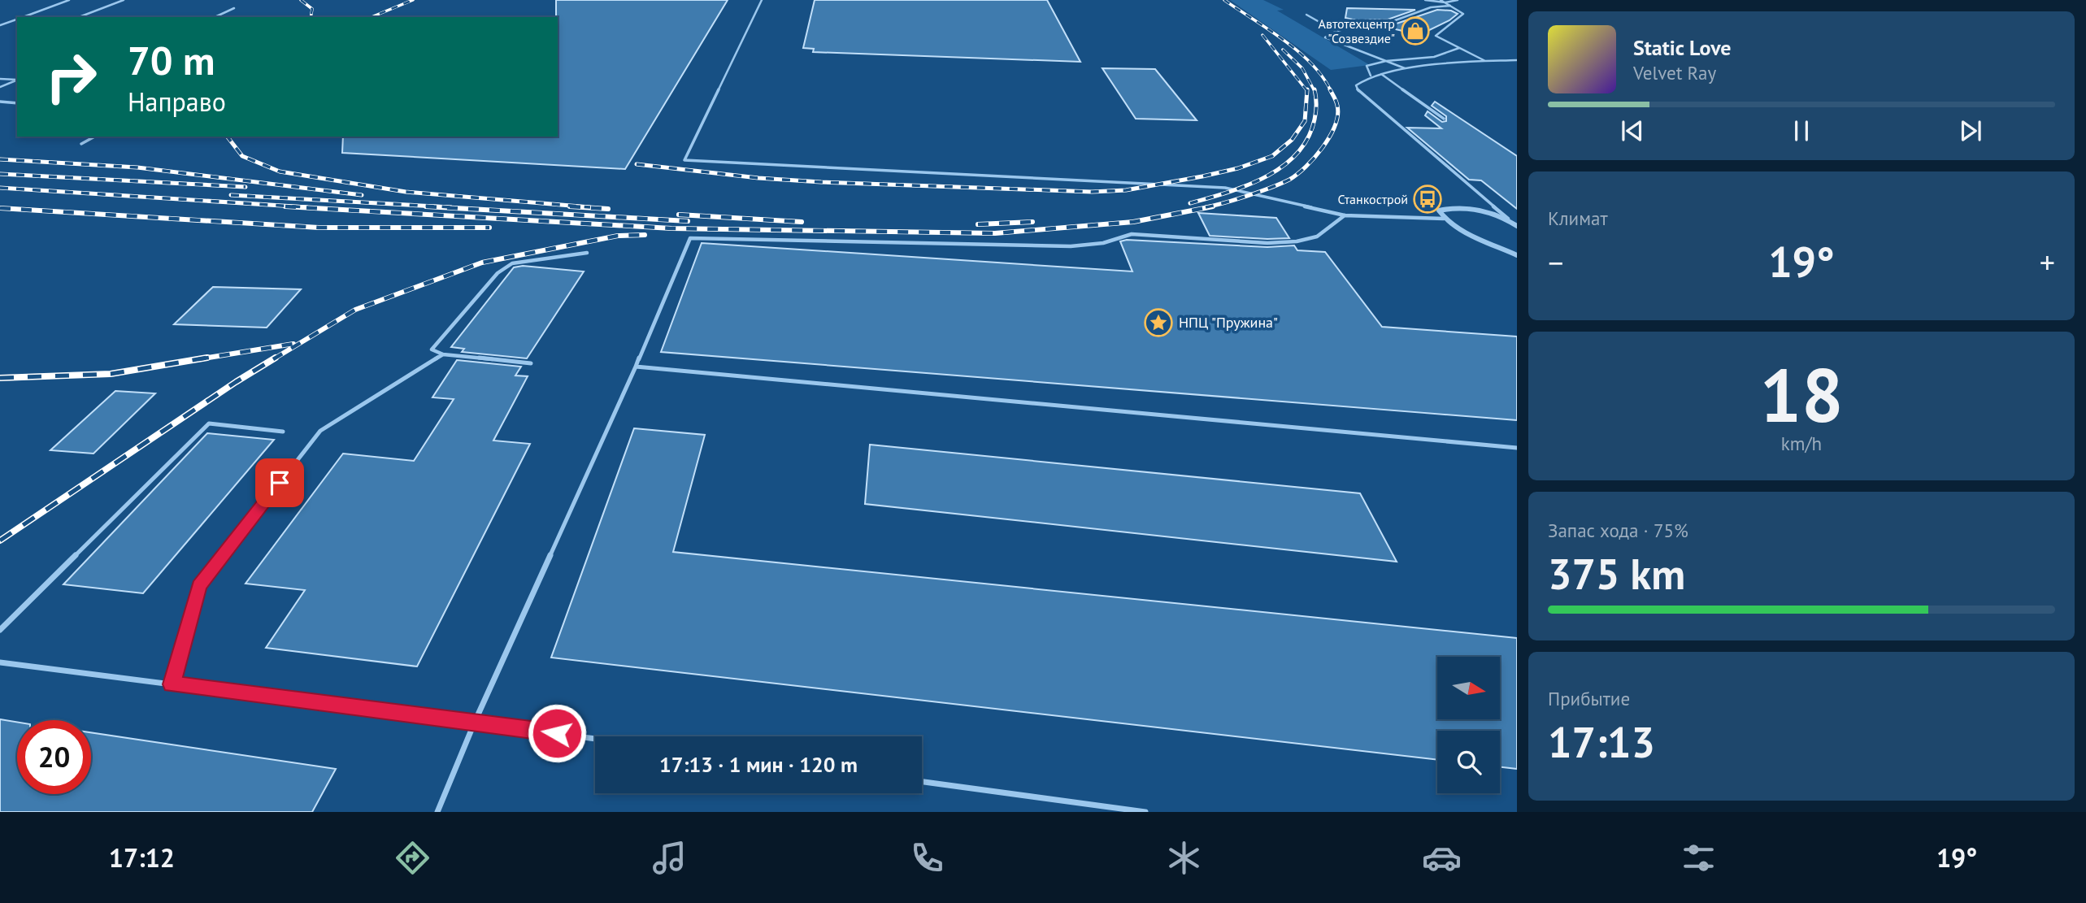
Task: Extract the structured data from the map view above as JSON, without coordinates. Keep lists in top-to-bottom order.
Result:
{
  "places": {
    "shop": ["Автотехцентр \"Созвездие\""],
    "bus stop": ["Станкострой"],
    "place": ["НПЦ \"Пружина\""]
  },
  "north": "right",
  "page": {
    "turn": ["70 m", "Направо"],
    "song": ["Static Love", "Velvet Ray"],
    "tile": [
      "Климат",
      ["18", "km/h"],
      ["Запас хода · 75%", "375 km"],
      ["Прибытие", "17:13"]
    ],
    "heat": ["−", "19°", "+"],
    "limit": "20",
    "trip": "17:13 · 1 мин · 120 m",
    "tabs": ["17:12", "19°"]
  }
}
